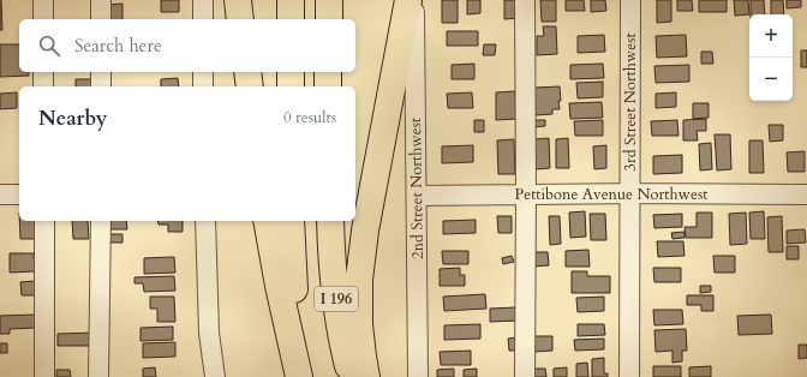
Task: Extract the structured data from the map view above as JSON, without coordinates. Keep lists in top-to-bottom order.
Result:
{
  "streets": {
    "highway": ["I 196"],
    "street": ["3rd Street Northwest", "2nd Street Northwest", "Pettibone Avenue Northwest"]
  },
  "crossings": [
    ["3rd Street Northwest", "Pettibone Avenue Northwest"],
    ["2nd Street Northwest", "Pettibone Avenue Northwest"]
  ],
  "page": {
    "map_buttons": ["+", "−"],
    "search": "Search here",
    "heading": ["Nearby", "0 results"]
  }
}
